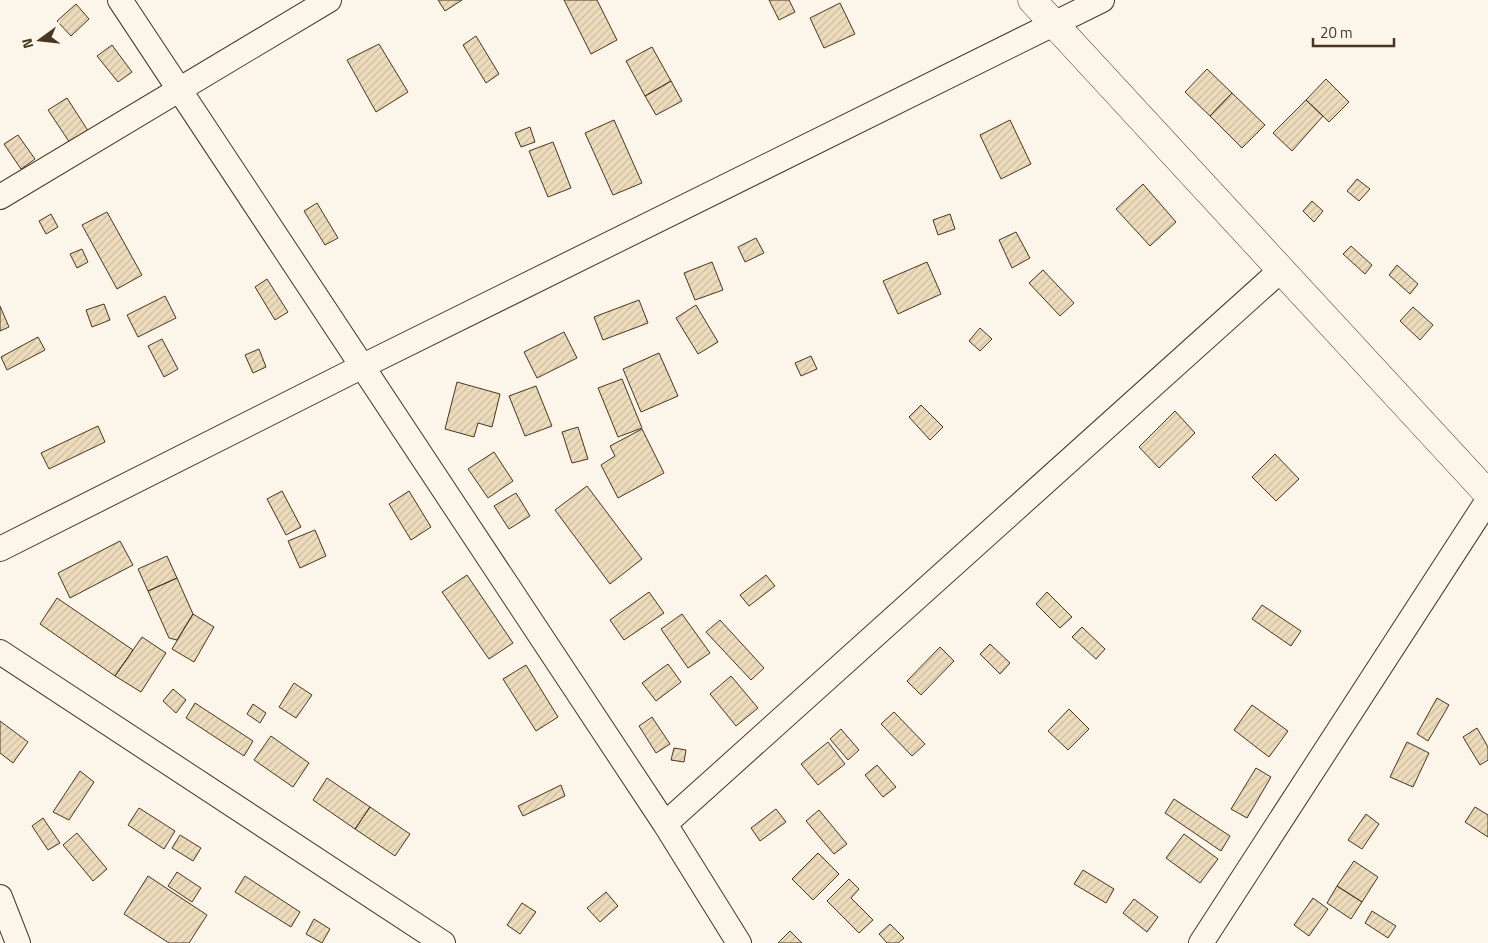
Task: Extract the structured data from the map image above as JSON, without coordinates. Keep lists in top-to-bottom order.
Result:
{
  "scale_bar": "20 m",
  "north": "left"
}
